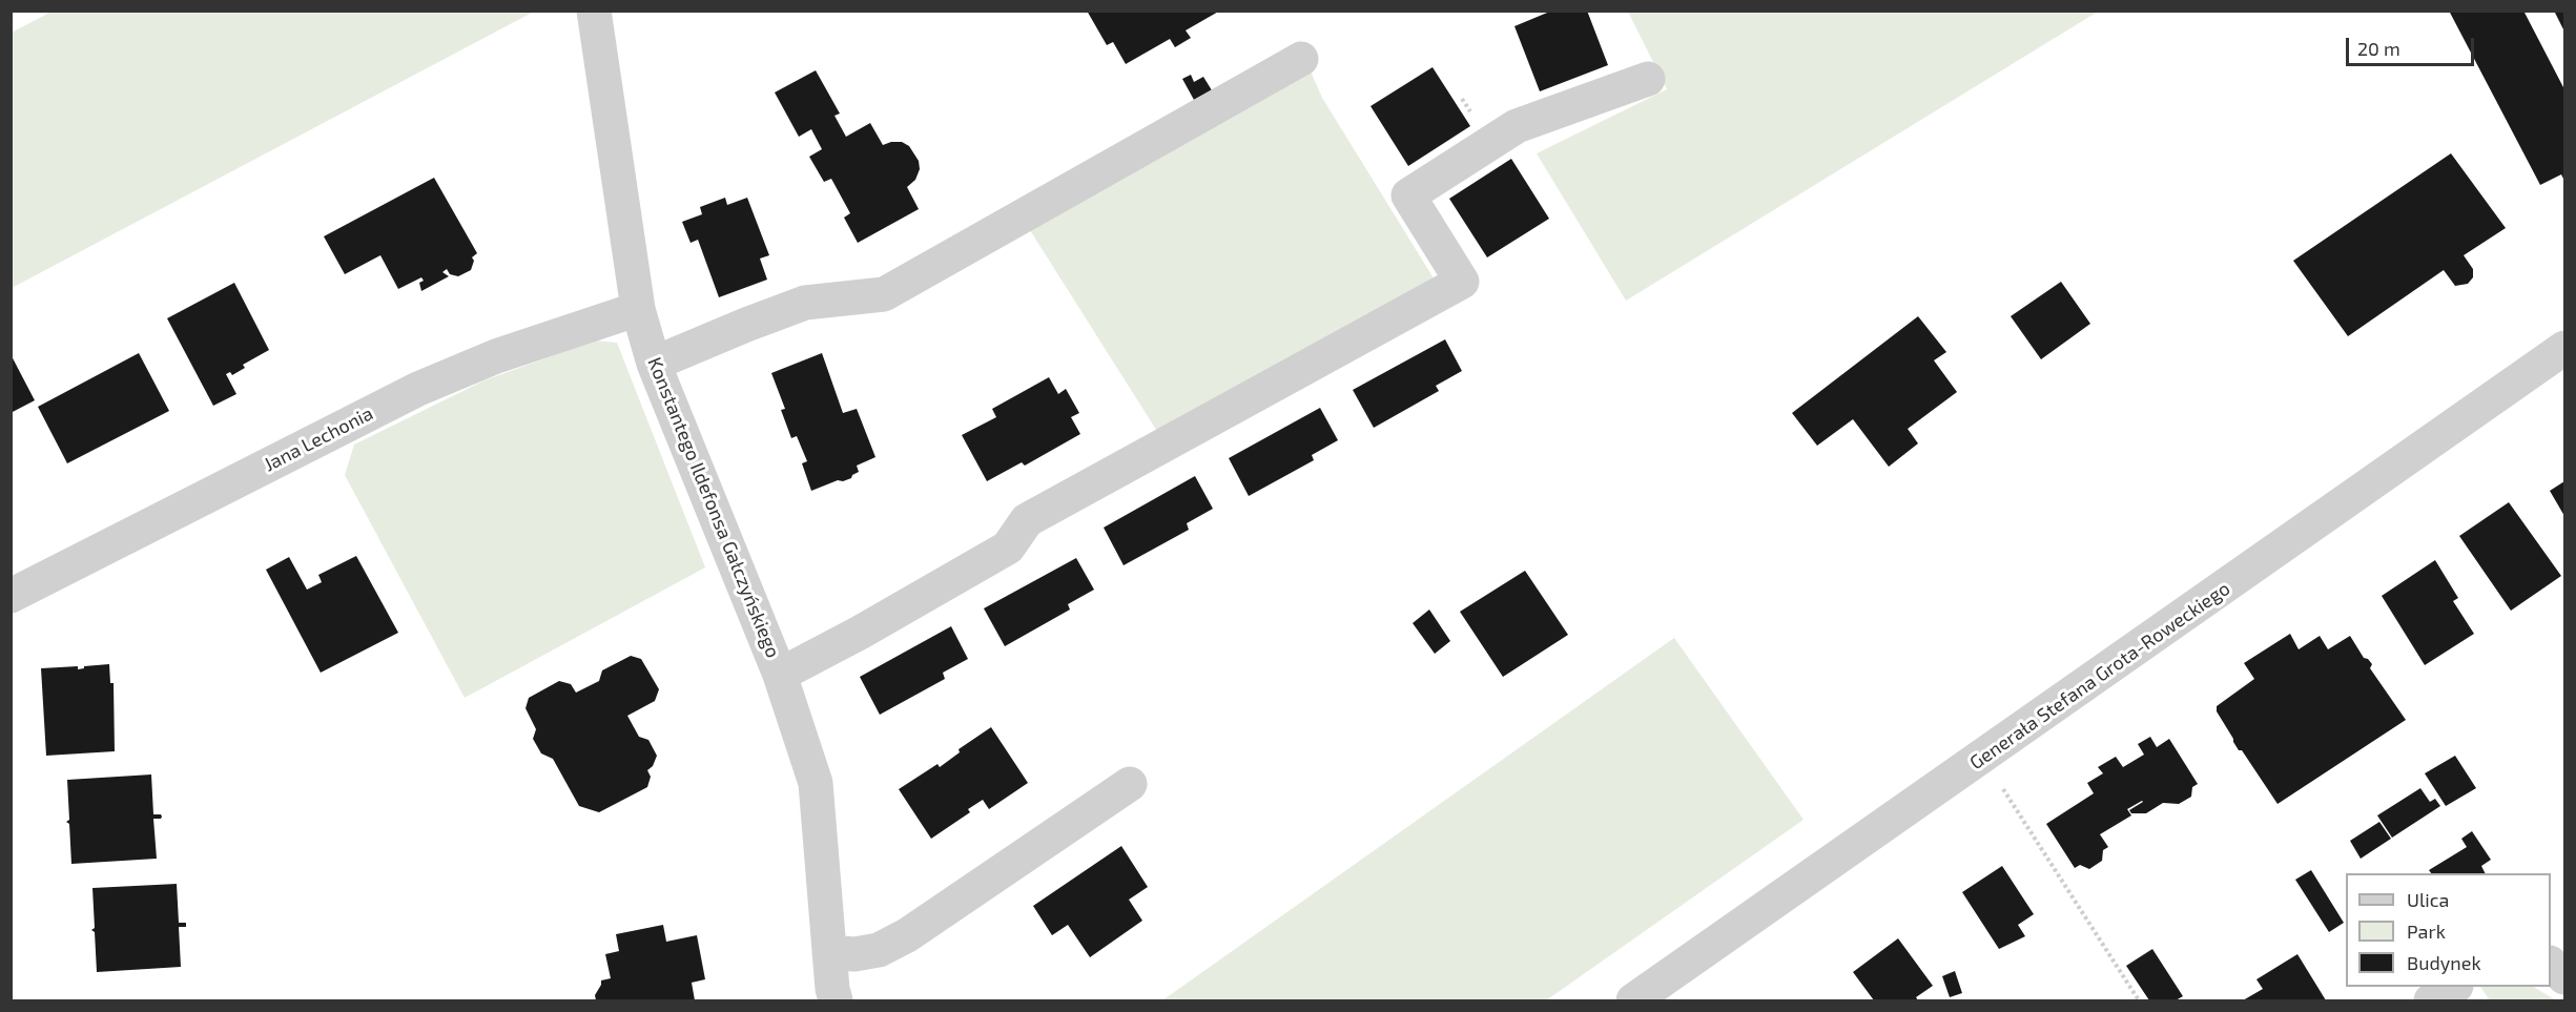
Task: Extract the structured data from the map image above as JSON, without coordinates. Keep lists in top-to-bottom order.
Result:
{
  "streets": {
    "street": ["Jana Lechonia", "Konstantego Ildefonsa Gałczyńskiego", "Generała Stefana Grota-Roweckiego"]
  },
  "crossings": [
    ["Jana Lechonia", "Konstantego Ildefonsa Gałczyńskiego"]
  ],
  "legend": ["Ulica", "Park", "Budynek"],
  "scale_bar": "20 m"
}
